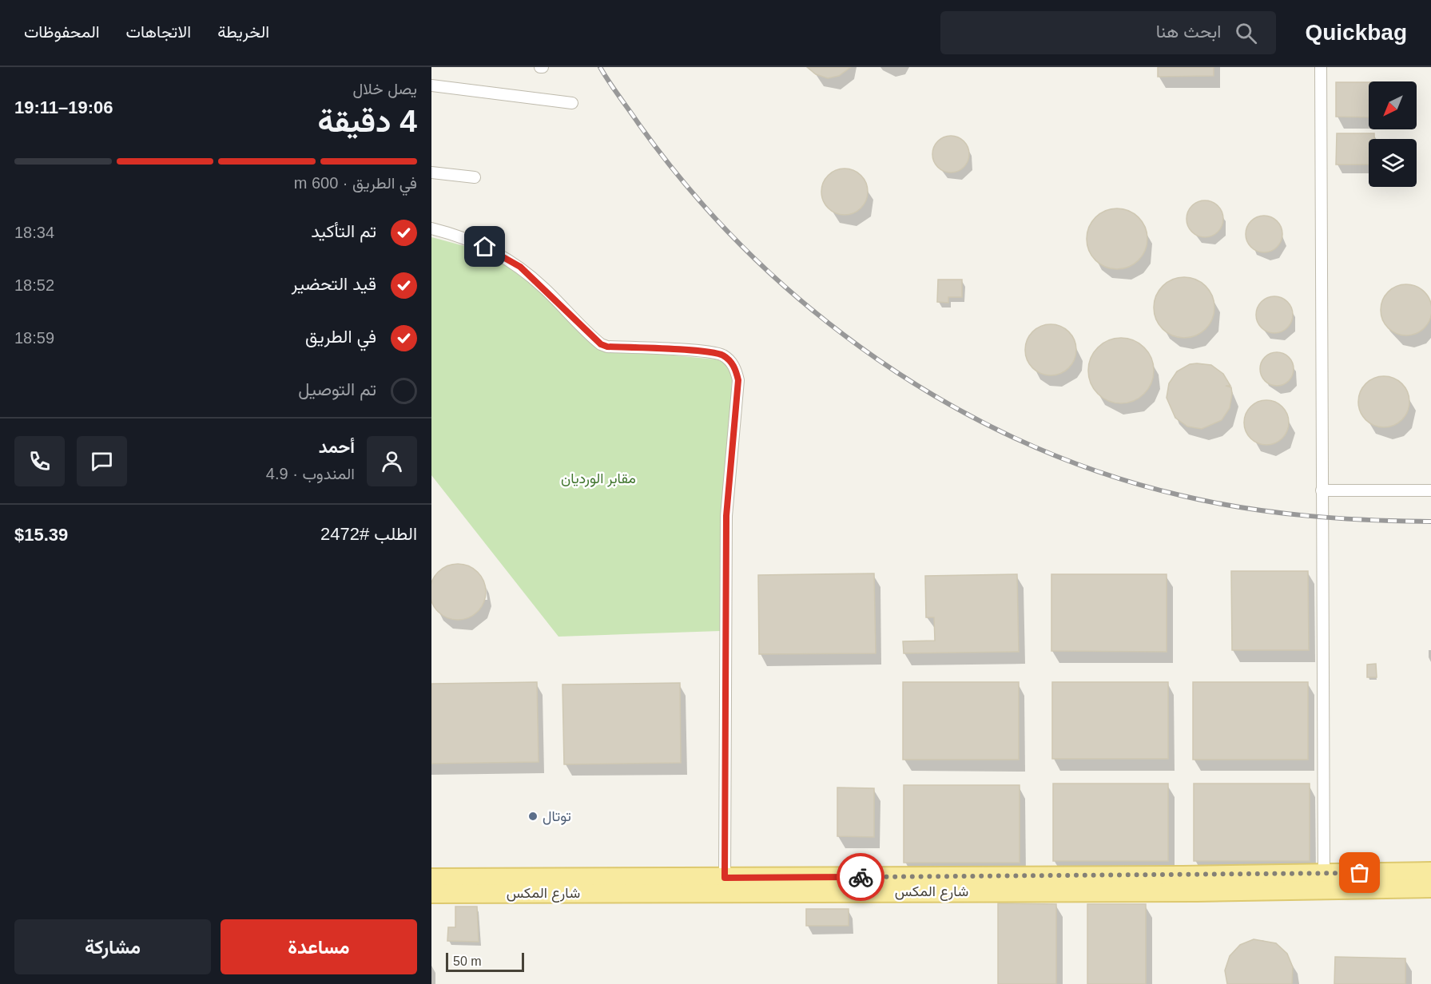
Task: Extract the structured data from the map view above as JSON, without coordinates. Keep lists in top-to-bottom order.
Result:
{
  "streets": {
    "main road": ["شارع المكس"]
  },
  "parks": ["مقابر الورديان"],
  "places": ["توتال"],
  "scale_bar": "50 m",
  "north": "bottom left",
  "page": {
    "header": "Quickbag",
    "search": "ابحث هنا",
    "nav": ["الخريطة", "الاتجاهات", "المحفوظات"],
    "heading": ["4 دقيقة", "يصل خلال", "19:06–19:11"],
    "panel": [
      "أحمد",
      "المندوب · 4.9",
      "الطلب #2472",
      "$15.39"
    ],
    "bar": "في الطريق · 600 m",
    "list": [
      ["تم التأكيد", "18:34"],
      ["قيد التحضير", "18:52"],
      ["في الطريق", "18:59"],
      "تم التوصيل"
    ],
    "buttons": ["مساعدة", "مشاركة"],
    "scale": "50 m"
  }
}
